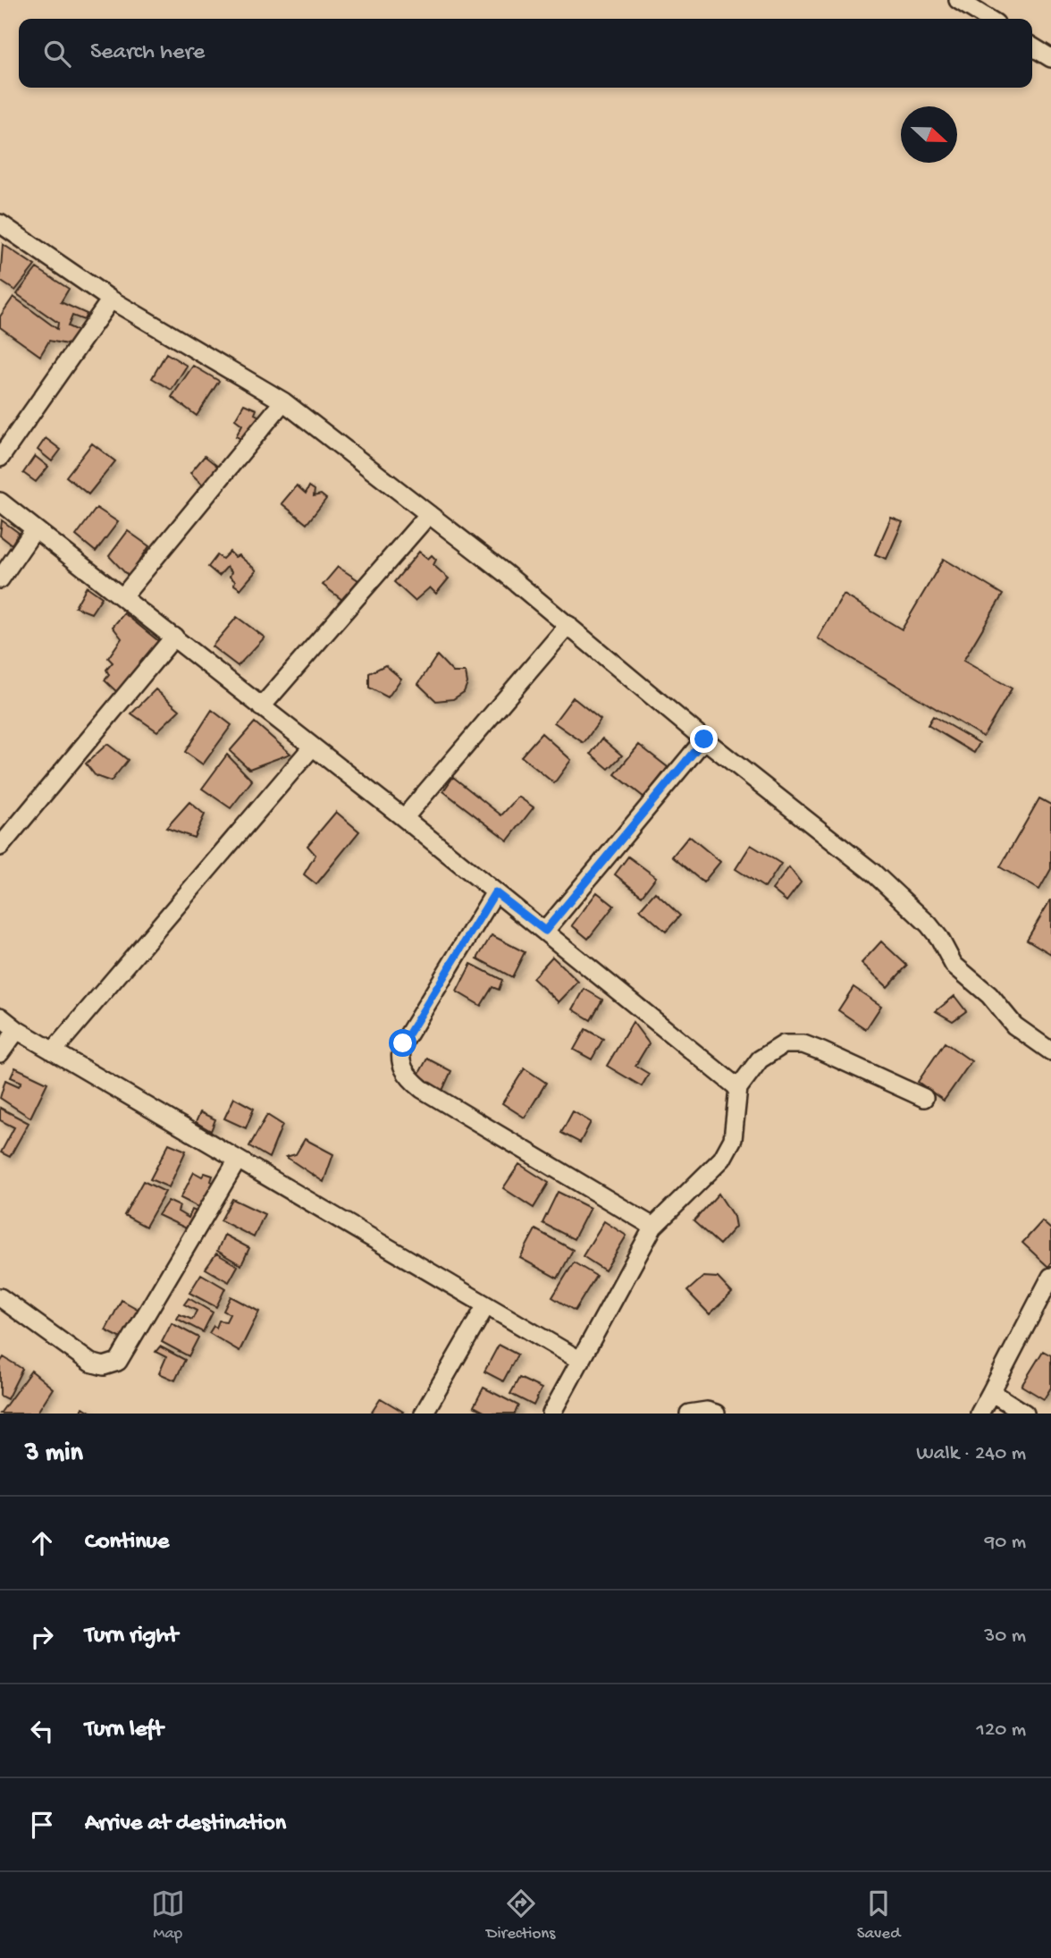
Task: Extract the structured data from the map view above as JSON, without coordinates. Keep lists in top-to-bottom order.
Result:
{
  "north": "right",
  "page": {
    "search": "Search here",
    "heading": ["3 min", "Walk · 240 m"],
    "list": [
      ["Continue", "90 m"],
      ["Turn right", "30 m"],
      ["Turn left", "120 m"],
      "Arrive at destination"
    ],
    "nav": ["Map", "Directions", "Saved"]
  }
}
